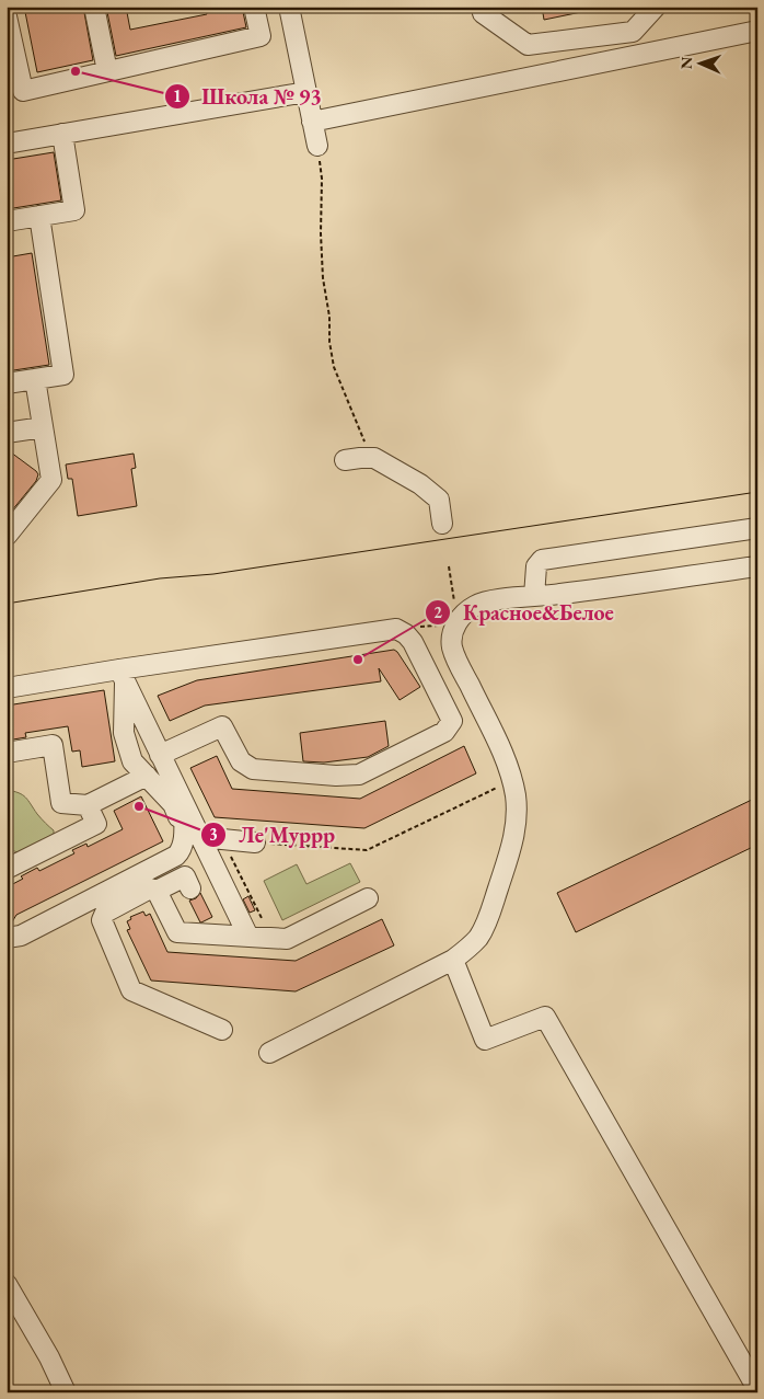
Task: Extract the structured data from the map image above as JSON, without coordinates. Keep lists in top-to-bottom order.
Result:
{
  "places": ["Школа № 93", "Красное&Белое", "Ле'Муррр"],
  "north": "left"
}
